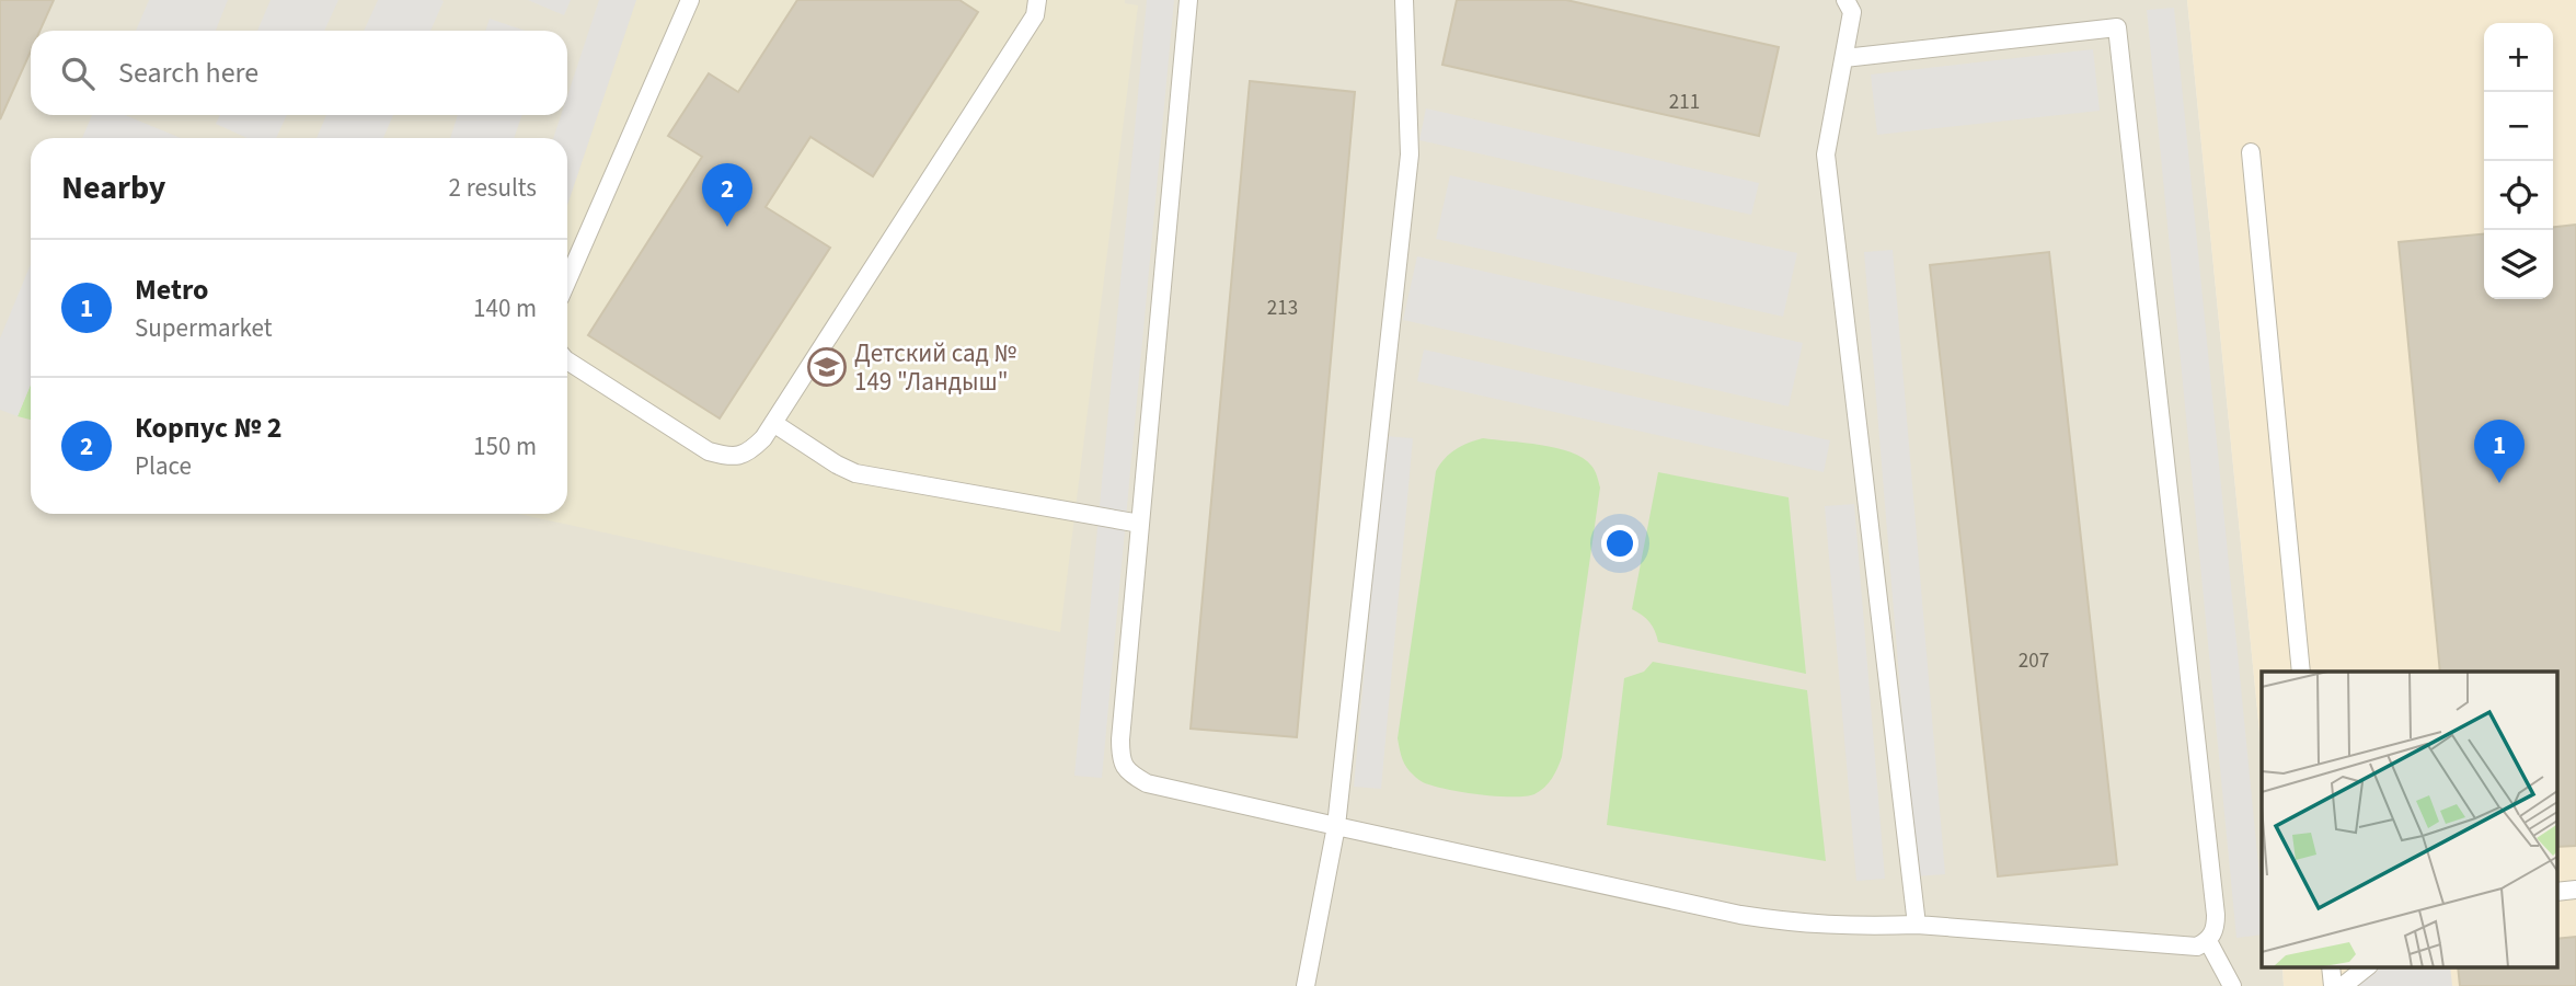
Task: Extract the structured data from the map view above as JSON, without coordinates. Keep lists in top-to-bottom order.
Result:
{
  "places": {
    "school or university": ["Детский сад № 149 \"Ландыш\""]
  },
  "house_numbers": ["211", "213", "207"],
  "page": {
    "map_buttons": ["+", "−"],
    "search": "Search here",
    "heading": ["Nearby", "2 results"],
    "pins": ["2", "1"],
    "list": [
      {
        "mark": "1",
        "name": "Metro",
        "note": "Supermarket",
        "value": "140 m"
      },
      {
        "mark": "2",
        "name": "Корпус № 2",
        "note": "Place",
        "value": "150 m"
      }
    ]
  }
}
